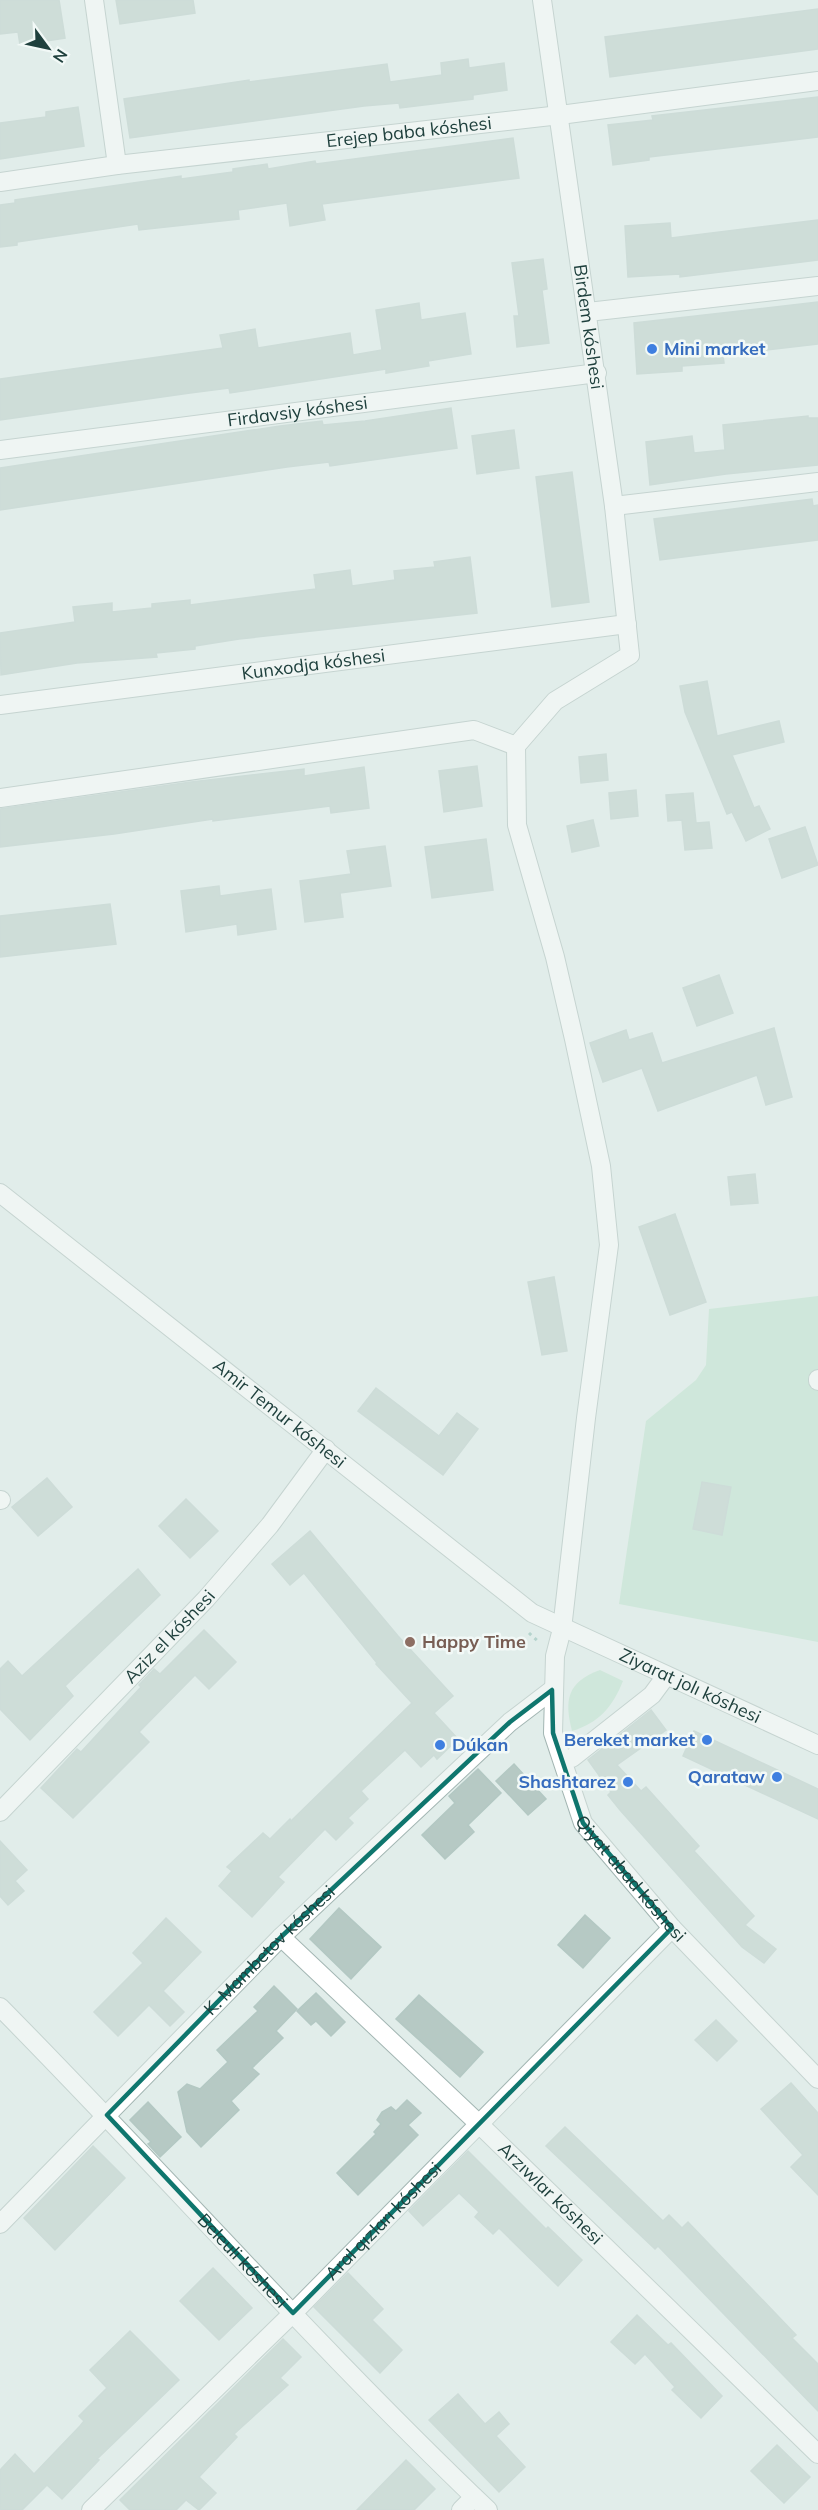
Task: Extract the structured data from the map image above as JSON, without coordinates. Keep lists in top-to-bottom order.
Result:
{
  "streets": {
    "street": [
      "Erejep baba kóshesi",
      "Birdem kóshesi",
      "Firdavsiy kóshesi",
      "Kunxodja kóshesi",
      "Amir Temur kóshesi",
      "Aziz el kóshesi",
      "Ziyarat jolı kóshesi",
      "Qiyat abad kóshesi",
      "K. Mambetov kóshesi",
      "Arzıwlar kóshesi",
      "Aral qızları kóshesi",
      "Beleuli kóshesi"
    ]
  },
  "crossings": [
    ["Erejep baba kóshesi", "Birdem kóshesi"],
    ["Birdem kóshesi", "Firdavsiy kóshesi"],
    ["Birdem kóshesi", "Kunxodja kóshesi"],
    ["Birdem kóshesi", "Qiyat abad kóshesi"],
    ["Amir Temur kóshesi", "Aziz el kóshesi"],
    ["Amir Temur kóshesi", "Ziyarat jolı kóshesi"],
    ["Amir Temur kóshesi", "Qiyat abad kóshesi"],
    ["Ziyarat jolı kóshesi", "Qiyat abad kóshesi"],
    ["Qiyat abad kóshesi", "K. Mambetov kóshesi"],
    ["Qiyat abad kóshesi", "Aral qızları kóshesi"],
    ["K. Mambetov kóshesi", "Arzıwlar kóshesi"],
    ["K. Mambetov kóshesi", "Beleuli kóshesi"],
    ["Arzıwlar kóshesi", "Aral qızları kóshesi"],
    ["Aral qızları kóshesi", "Beleuli kóshesi"]
  ],
  "places": [
    "Mini market",
    "Happy Time",
    "Bereket market",
    "Dúkan",
    "Qarataw",
    "Shashtarez"
  ],
  "north": "bottom right"
}
